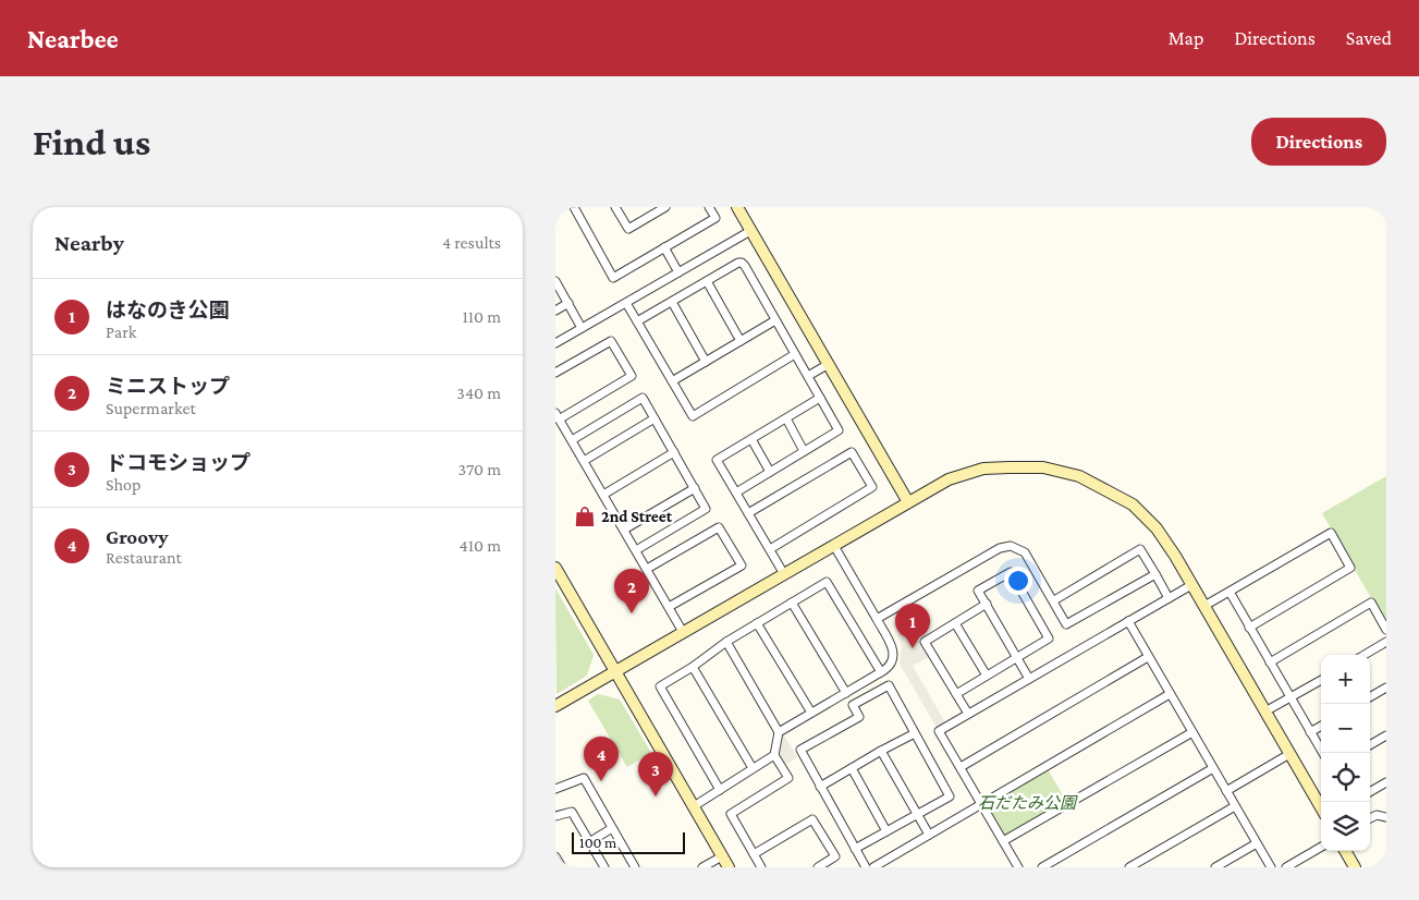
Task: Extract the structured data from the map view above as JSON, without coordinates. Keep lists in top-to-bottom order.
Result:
{
  "parks": ["石だたみ公園"],
  "places": {
    "shop": ["2nd Street"]
  },
  "scale_bar": "100 m",
  "page": {
    "header": "Nearbee",
    "nav": ["Map", "Directions", "Saved"],
    "buttons": "Directions",
    "title": "Find us",
    "heading": ["Nearby", "4 results"],
    "list": [
      {
        "mark": "1",
        "name": "はなのき公園",
        "note": "Park",
        "value": "110 m"
      },
      {
        "mark": "2",
        "name": "ミニストップ",
        "note": "Supermarket",
        "value": "340 m"
      },
      {
        "mark": "3",
        "name": "ドコモショップ",
        "note": "Shop",
        "value": "370 m"
      },
      {
        "mark": "4",
        "name": "Groovy",
        "note": "Restaurant",
        "value": "410 m"
      }
    ],
    "pins": [
      "2",
      "1",
      "4",
      "3"
    ],
    "map_buttons": ["+", "−"],
    "scale": "100 m"
  }
}
